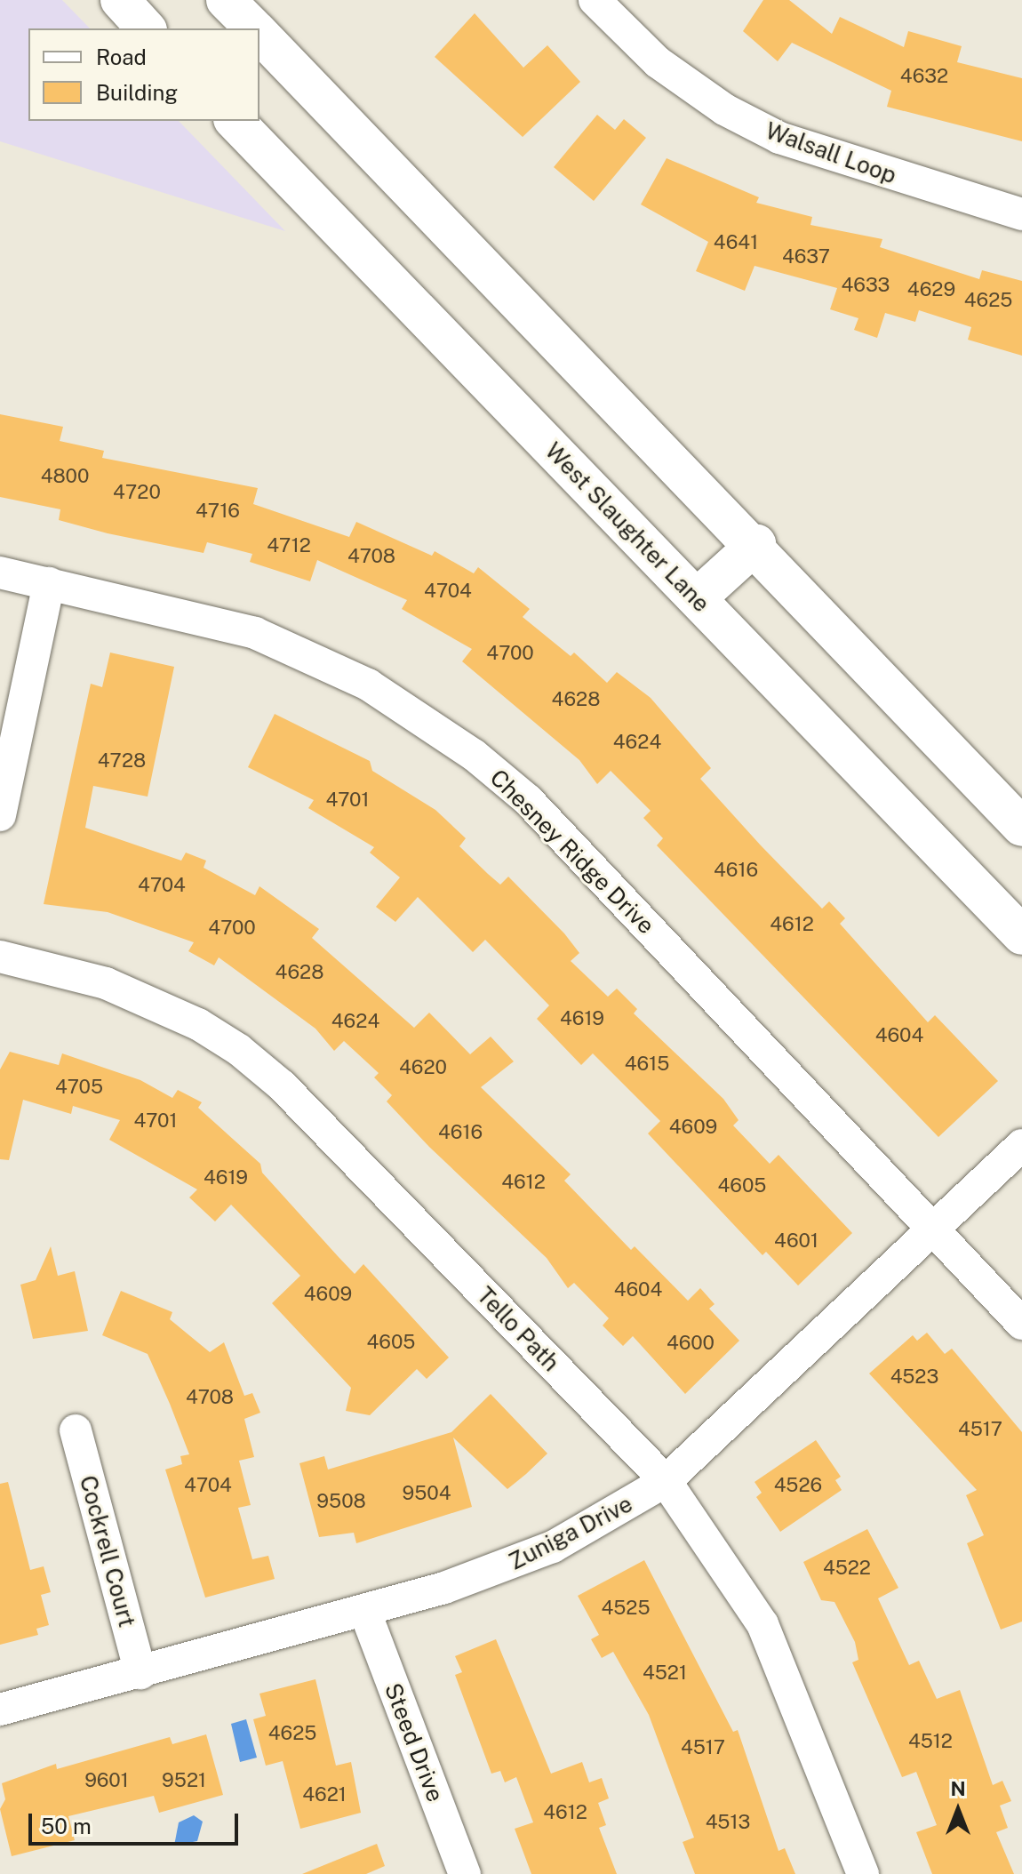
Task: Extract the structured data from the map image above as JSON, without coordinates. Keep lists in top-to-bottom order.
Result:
{
  "streets": {
    "main road": ["West Slaughter Lane"],
    "street": [
      "Walsall Loop",
      "Chesney Ridge Drive",
      "Tello Path",
      "Zuniga Drive",
      "Cockrell Court",
      "Steed Drive"
    ]
  },
  "crossings": [
    ["Chesney Ridge Drive", "Zuniga Drive"],
    ["Tello Path", "Zuniga Drive"],
    ["Zuniga Drive", "Cockrell Court"],
    ["Zuniga Drive", "Steed Drive"]
  ],
  "house_numbers": [
    "4632",
    "4641",
    "4637",
    "4633",
    "4629",
    "4625",
    "4800",
    "4720",
    "4716",
    "4712",
    "4708",
    "4704",
    "4700",
    "4628",
    "4624",
    "4728",
    "4701",
    "4616",
    "4704",
    "4612",
    "4700",
    "4628",
    "4619",
    "4624",
    "4604",
    "4615",
    "4620",
    "4705",
    "4701",
    "4609",
    "4616",
    "4619",
    "4612",
    "4605",
    "4601",
    "4604",
    "4609",
    "4605",
    "4600",
    "4523",
    "4708",
    "4517",
    "4704",
    "4526",
    "9504",
    "9508",
    "4522",
    "4525",
    "4521",
    "4625",
    "4512",
    "4517",
    "9601",
    "9521",
    "4621",
    "4612",
    "4513"
  ],
  "legend": ["Road", "Building"],
  "scale_bar": "50 m",
  "north": "top"
}
